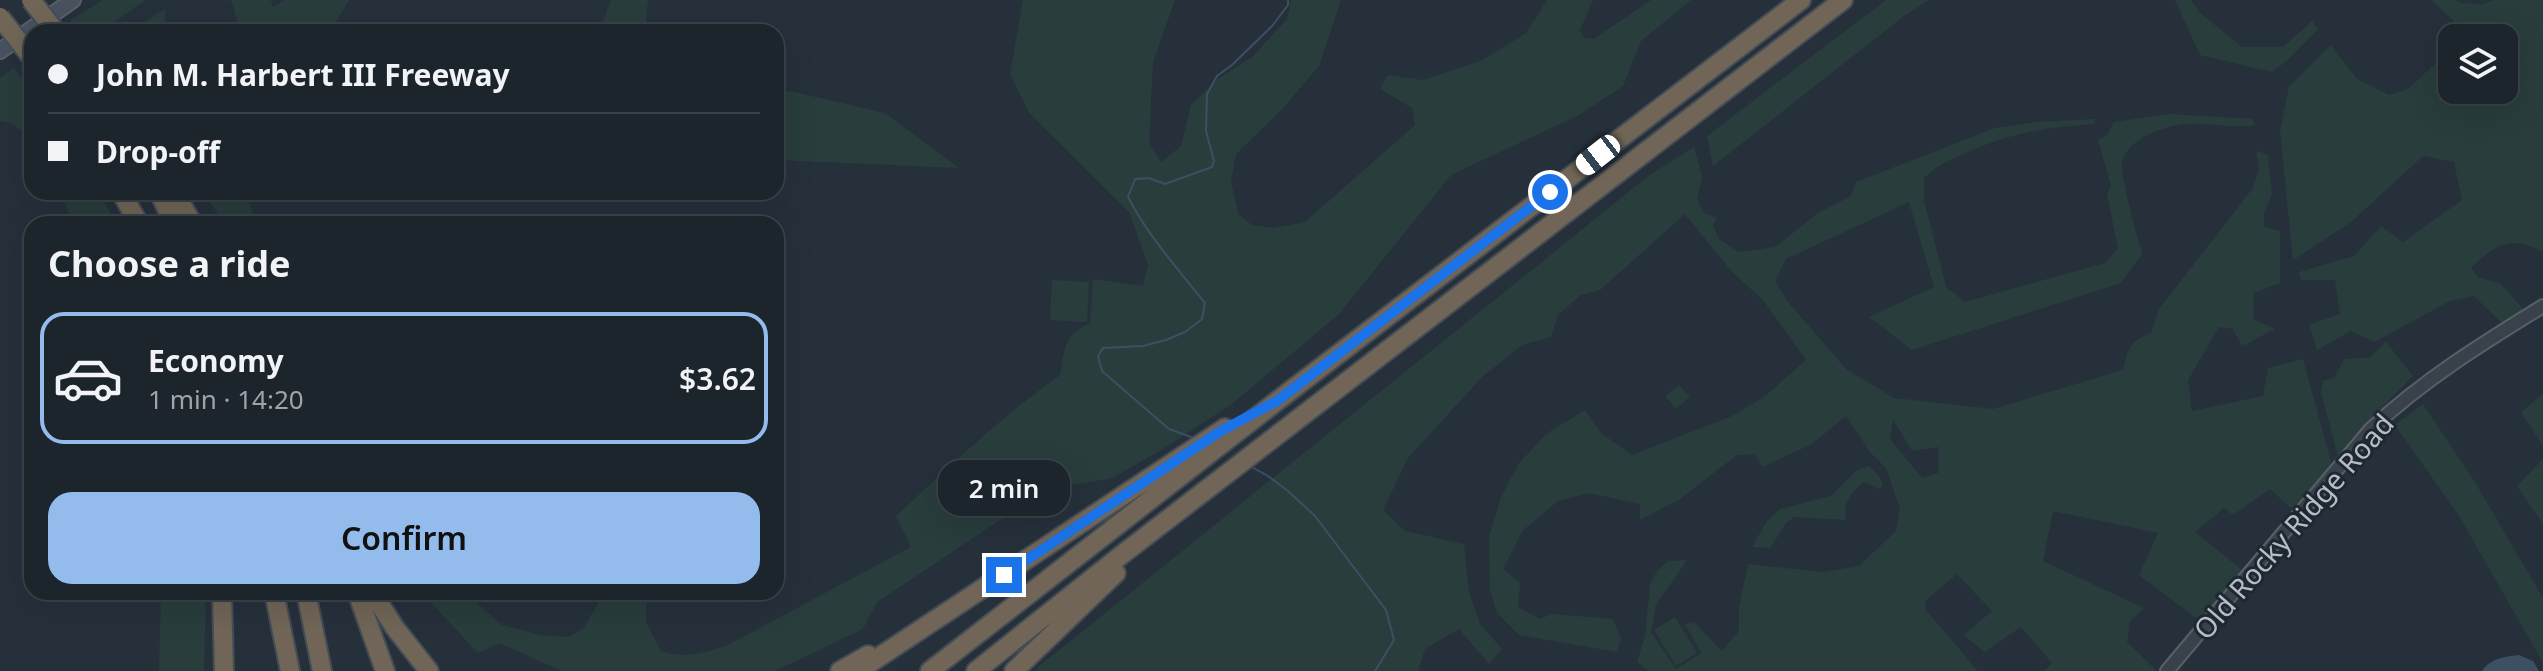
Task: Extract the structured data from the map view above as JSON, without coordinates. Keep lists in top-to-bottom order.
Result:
{
  "streets": {
    "street": ["Old Rocky Ridge Road"]
  },
  "page": {
    "banner": ["John M. Harbert III Freeway", "Drop-off"],
    "heading": "Choose a ride",
    "list": [
      {
        "name": "Economy",
        "note": "1 min · 14:20",
        "value": "$3.62"
      }
    ],
    "bubble": "2 min",
    "buttons": "Confirm"
  }
}
